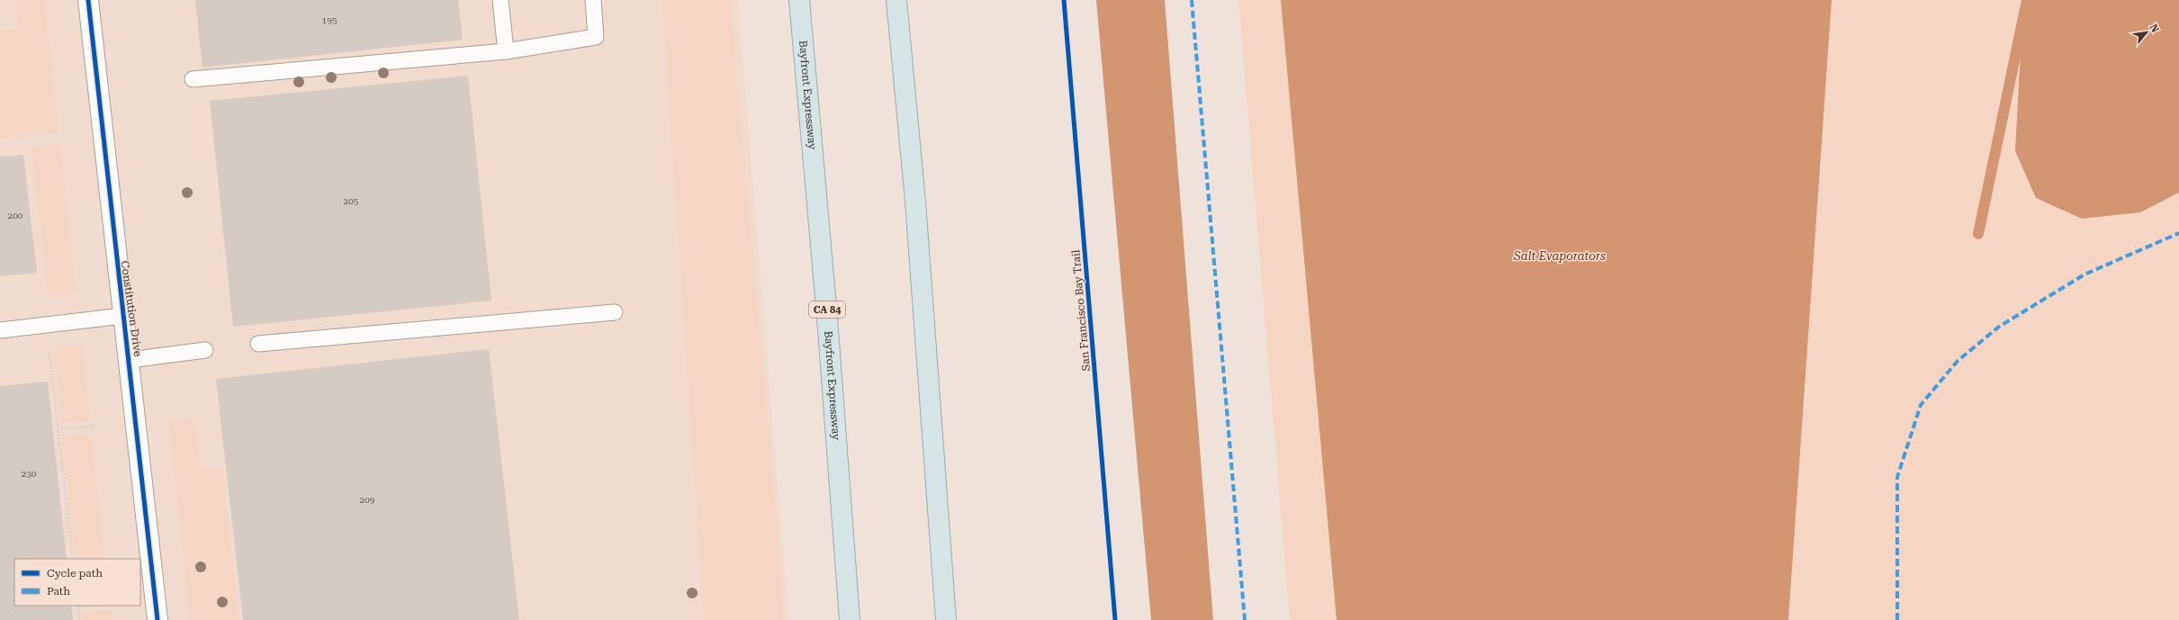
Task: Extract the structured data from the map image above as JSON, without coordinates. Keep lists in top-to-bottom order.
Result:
{
  "streets": {
    "highway": ["Bayfront Expressway", "CA 84"],
    "street": ["Constitution Drive"],
    "cycle path": ["San Francisco Bay Trail"]
  },
  "water": ["Salt Evaporators"],
  "house_numbers": [
    "195",
    "205",
    "200",
    "230",
    "209"
  ],
  "legend": ["Cycle path", "Path"],
  "north": "top right"
}
